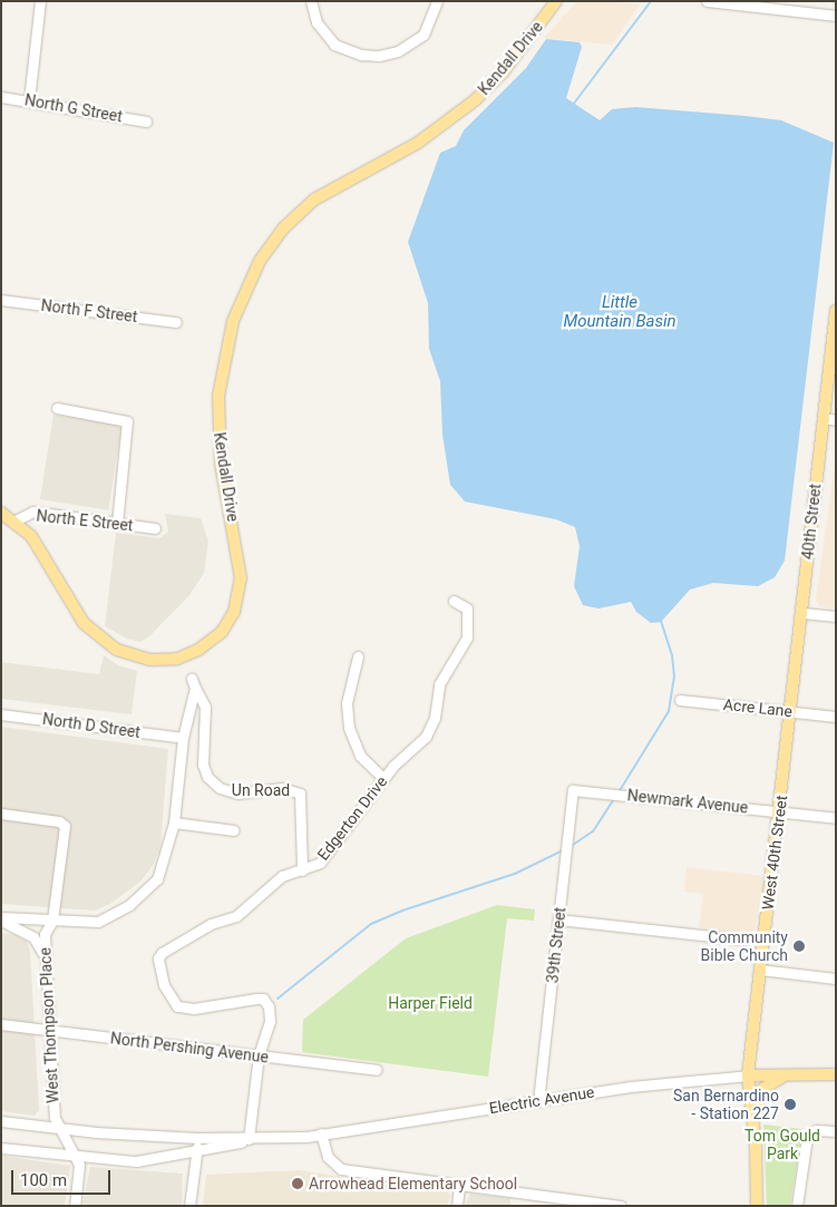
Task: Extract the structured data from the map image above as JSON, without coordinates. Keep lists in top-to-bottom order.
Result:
{
  "streets": {
    "main road": [
      "Kendall Drive",
      "40th Street",
      "West 40th Street",
      "Electric Avenue"
    ],
    "street": [
      "North G Street",
      "North F Street",
      "North E Street",
      "Acre Lane",
      "North D Street",
      "Un Road",
      "Newmark Avenue",
      "Edgerton Drive",
      "39th Street",
      "West Thompson Place",
      "North Pershing Avenue"
    ]
  },
  "crossings": [
    ["Kendall Drive", "North E Street"],
    ["40th Street", "Acre Lane"],
    ["40th Street", "West 40th Street"],
    ["North D Street", "Un Road"],
    ["Un Road", "Edgerton Drive"],
    ["Newmark Avenue", "West 40th Street"],
    ["Newmark Avenue", "39th Street"],
    ["Edgerton Drive", "North Pershing Avenue"],
    ["Edgerton Drive", "Electric Avenue"],
    ["West 40th Street", "Electric Avenue"],
    ["39th Street", "Electric Avenue"],
    ["West Thompson Place", "North Pershing Avenue"]
  ],
  "water": ["Little Mountain Basin"],
  "parks": ["Harper Field", "Tom Gould Park"],
  "places": ["Community Bible Church", "San Bernardino - Station 227", "Arrowhead Elementary School"],
  "scale_bar": "100 m"
}
